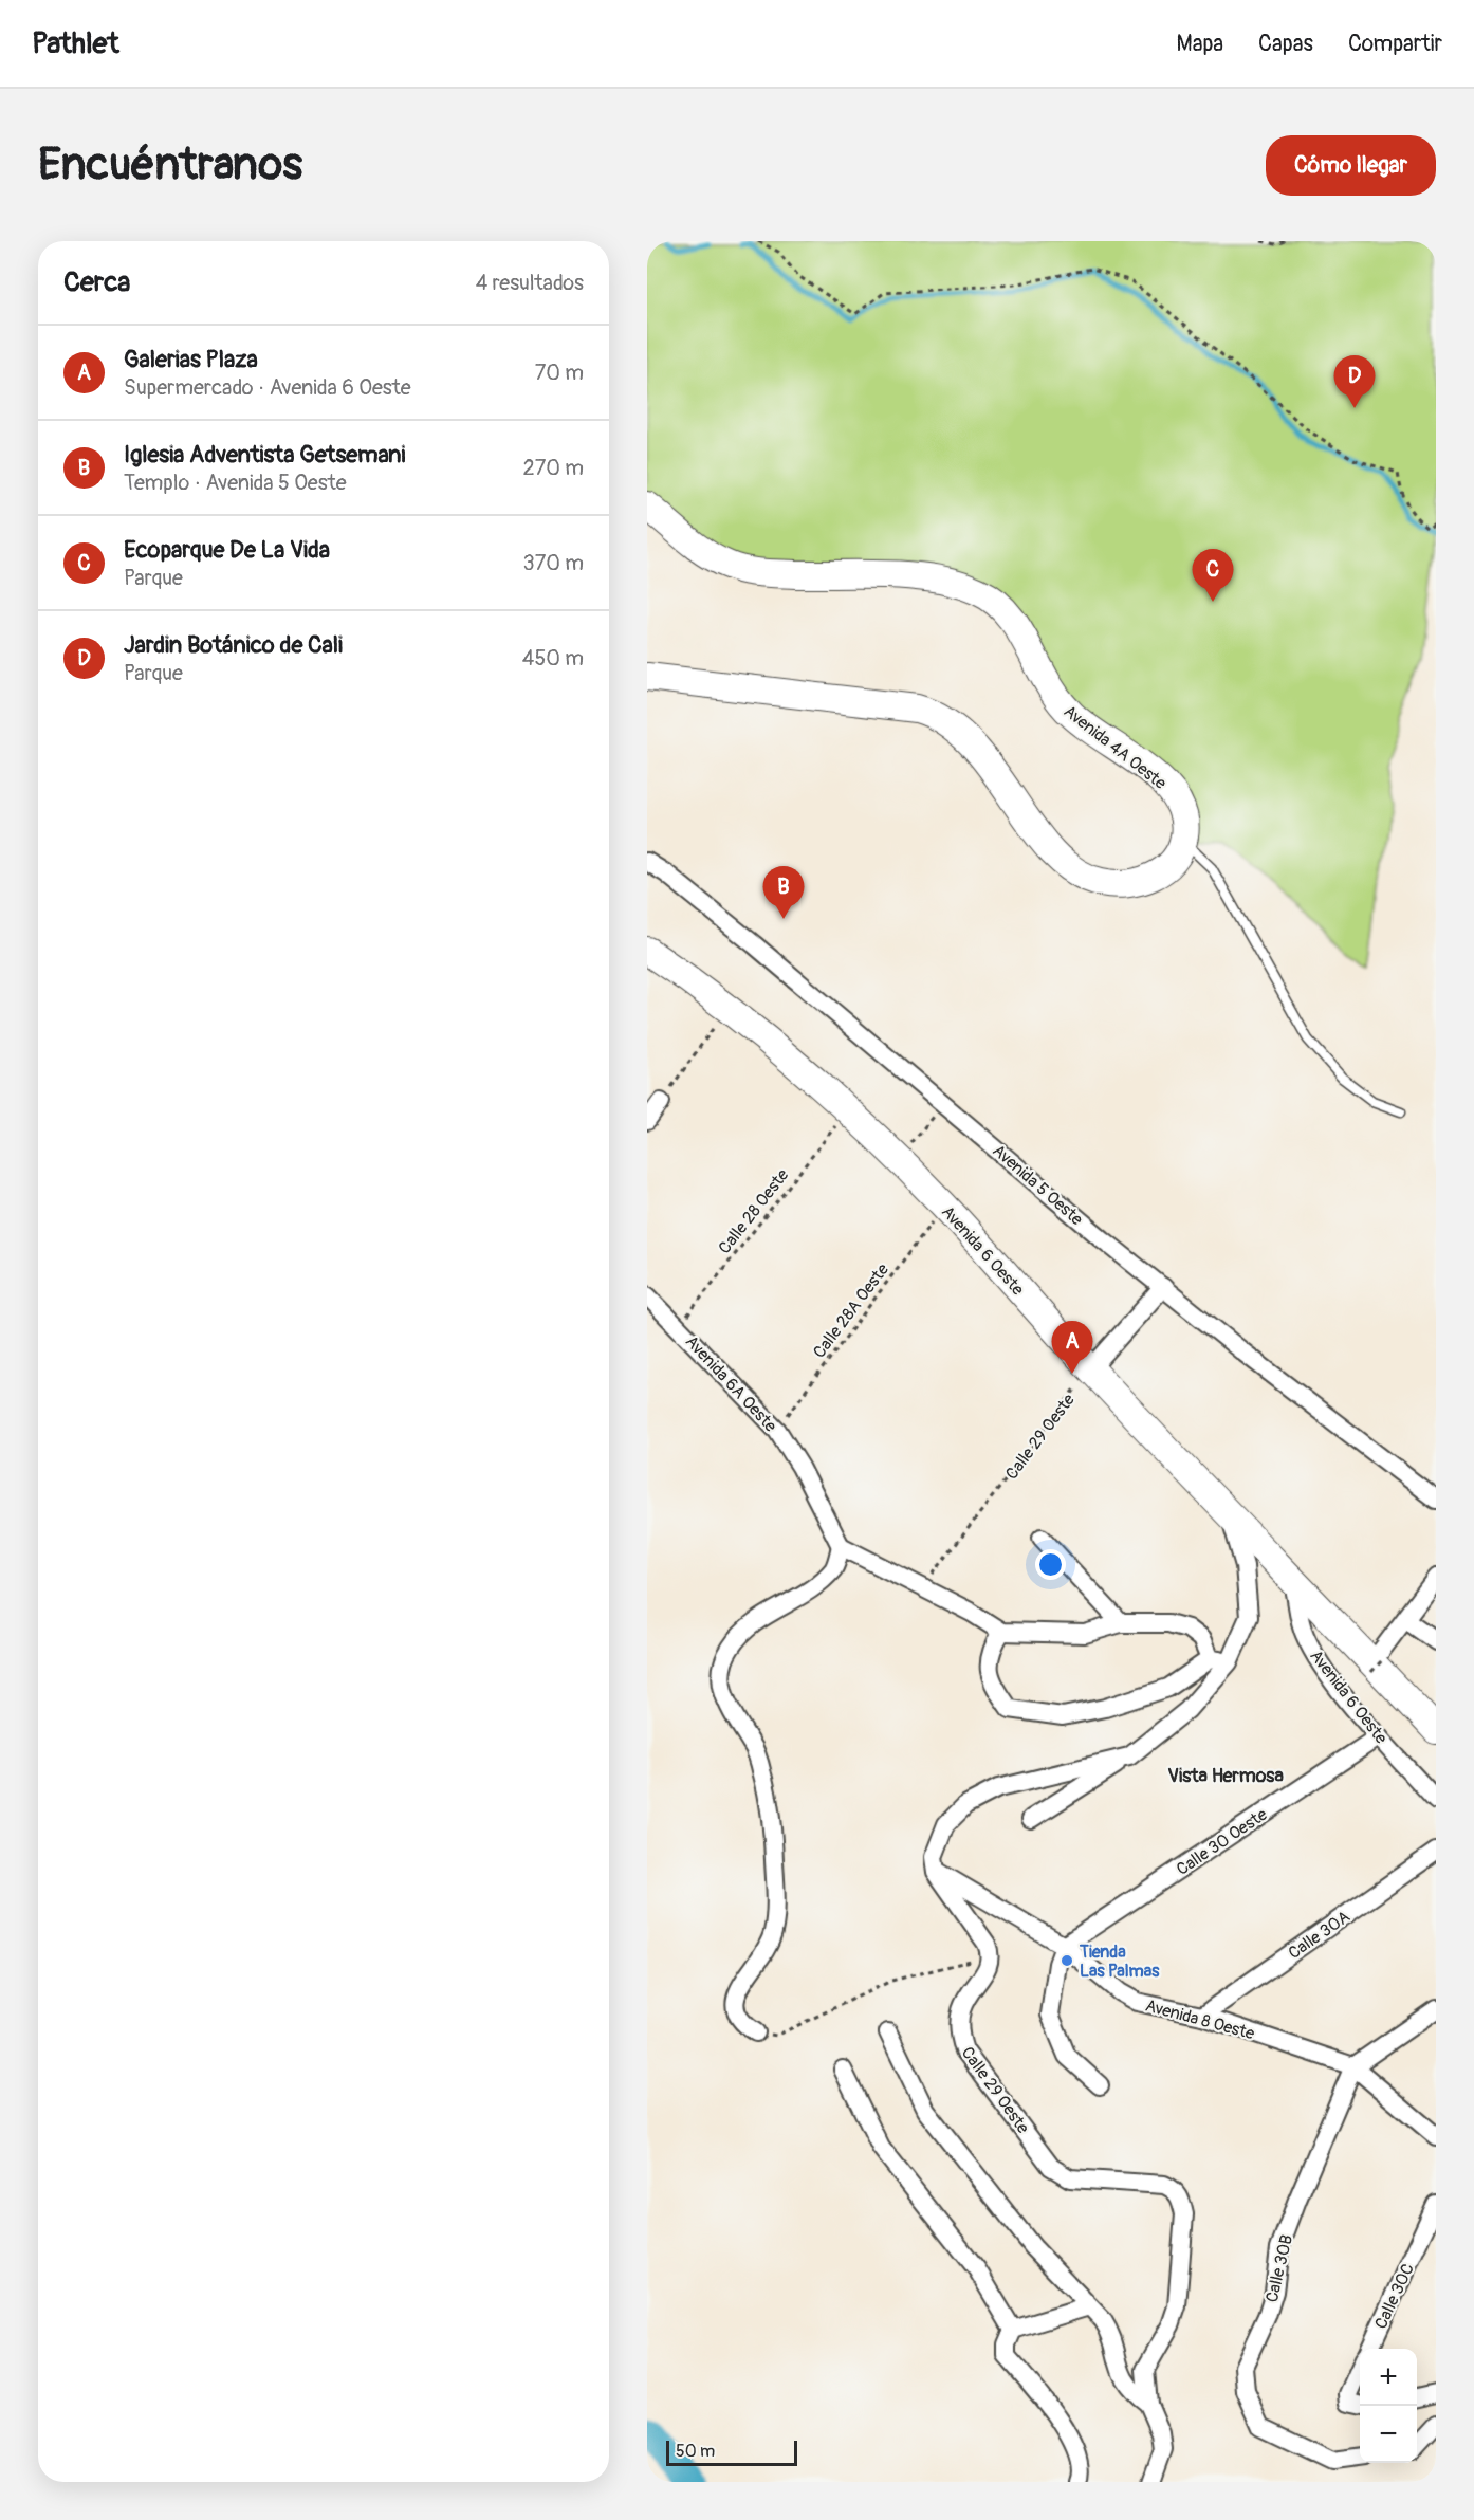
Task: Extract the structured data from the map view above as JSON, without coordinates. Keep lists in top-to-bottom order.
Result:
{
  "streets": {
    "main road": ["Avenida 4A Oeste", "Avenida 6 Oeste"],
    "street": [
      "Avenida 5 Oeste",
      "Avenida 6A Oeste",
      "Calle 29 Oeste",
      "Calle 30 Oeste",
      "Calle 30A",
      "Avenida 8 Oeste",
      "Calle 30B",
      "Calle 30C"
    ],
    "path": ["Calle 28 Oeste", "Calle 28A Oeste"]
  },
  "crossings": [
    ["Calle 28 Oeste", "Avenida 6 Oeste"],
    ["Calle 28 Oeste", "Avenida 6A Oeste"],
    ["Avenida 6 Oeste", "Calle 28A Oeste"],
    ["Avenida 6 Oeste", "Calle 29 Oeste"],
    ["Avenida 6 Oeste", "Calle 30 Oeste"],
    ["Calle 28A Oeste", "Avenida 6A Oeste"],
    ["Calle 30 Oeste", "Avenida 8 Oeste"],
    ["Calle 30A", "Avenida 8 Oeste"],
    ["Avenida 8 Oeste", "Calle 30B"]
  ],
  "districts": ["Vista Hermosa"],
  "places": ["Tienda Las Palmas"],
  "scale_bar": "50 m",
  "page": {
    "header": "Pathlet",
    "nav": ["Mapa", "Capas", "Compartir"],
    "buttons": "Cómo llegar",
    "title": "Encuéntranos",
    "heading": ["Cerca", "4 resultados"],
    "list": [
      {
        "mark": "A",
        "name": "Galerias Plaza",
        "note": "Supermercado · Avenida 6 Oeste",
        "value": "70 m"
      },
      {
        "mark": "B",
        "name": "Iglesia Adventista Getsemani",
        "note": "Templo · Avenida 5 Oeste",
        "value": "270 m"
      },
      {
        "mark": "C",
        "name": "Ecoparque De La Vida",
        "note": "Parque",
        "value": "370 m"
      },
      {
        "mark": "D",
        "name": "Jardin Botánico de Cali",
        "note": "Parque",
        "value": "450 m"
      }
    ],
    "pins": [
      "D",
      "C",
      "B",
      "A"
    ],
    "map_buttons": ["+", "−"],
    "scale": "50 m"
  }
}
